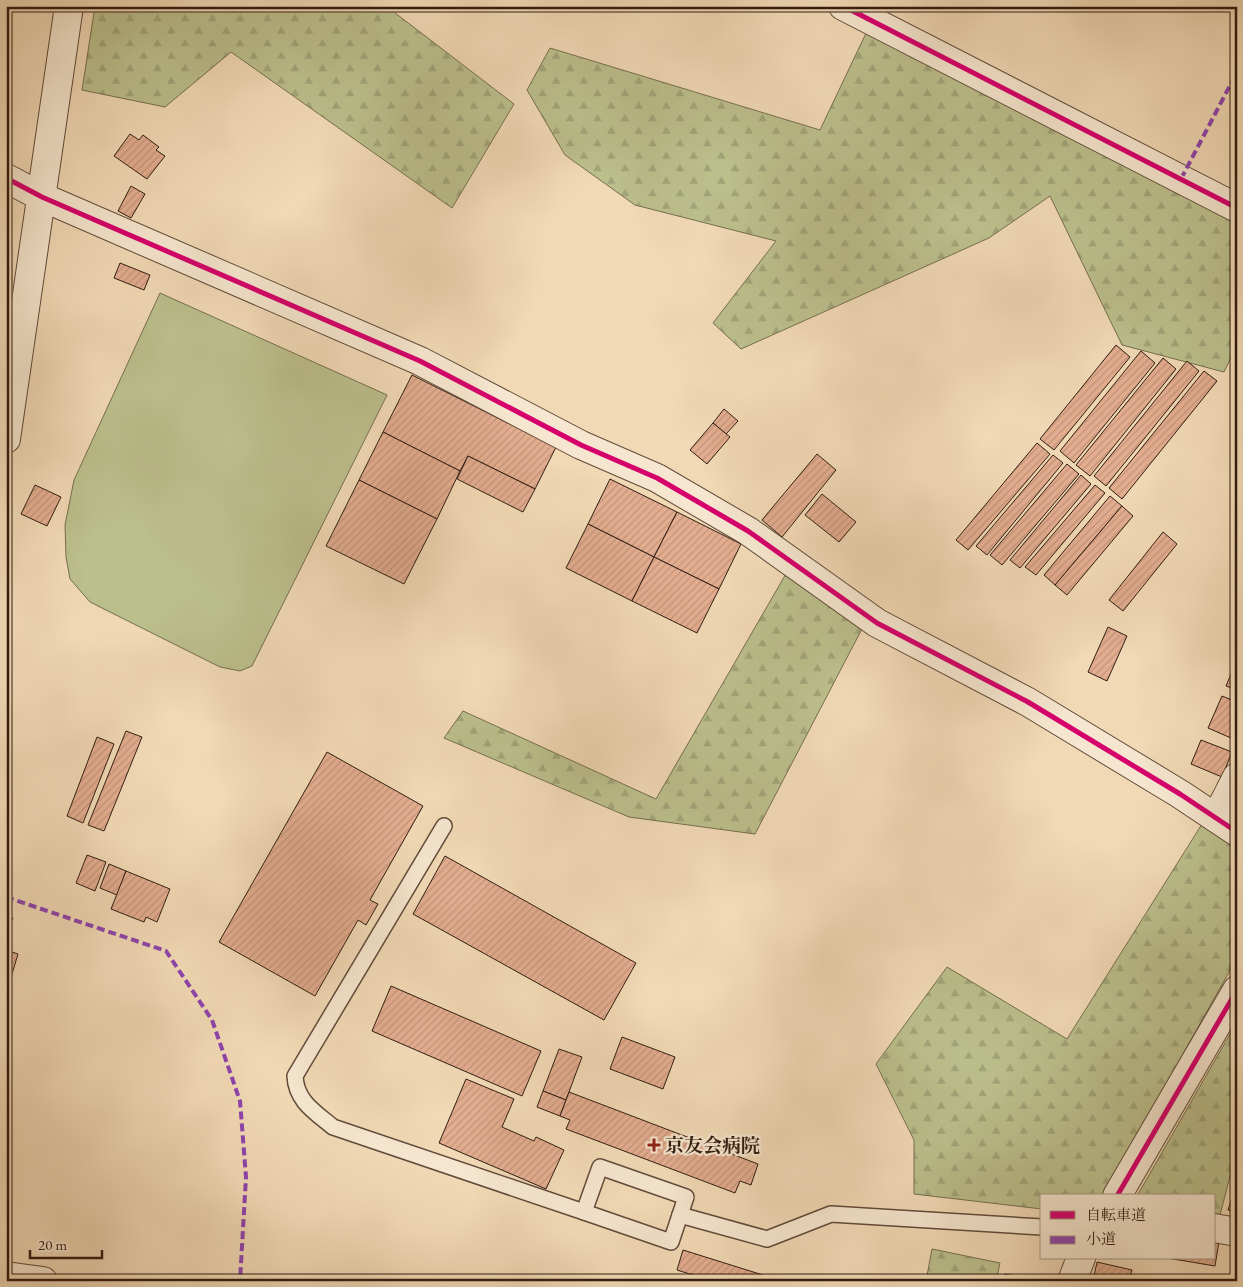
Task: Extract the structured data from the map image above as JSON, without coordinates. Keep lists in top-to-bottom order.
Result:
{
  "places": {
    "health": ["京友会病院"]
  },
  "legend": ["自転車道", "小道"],
  "scale_bar": "20 m"
}
